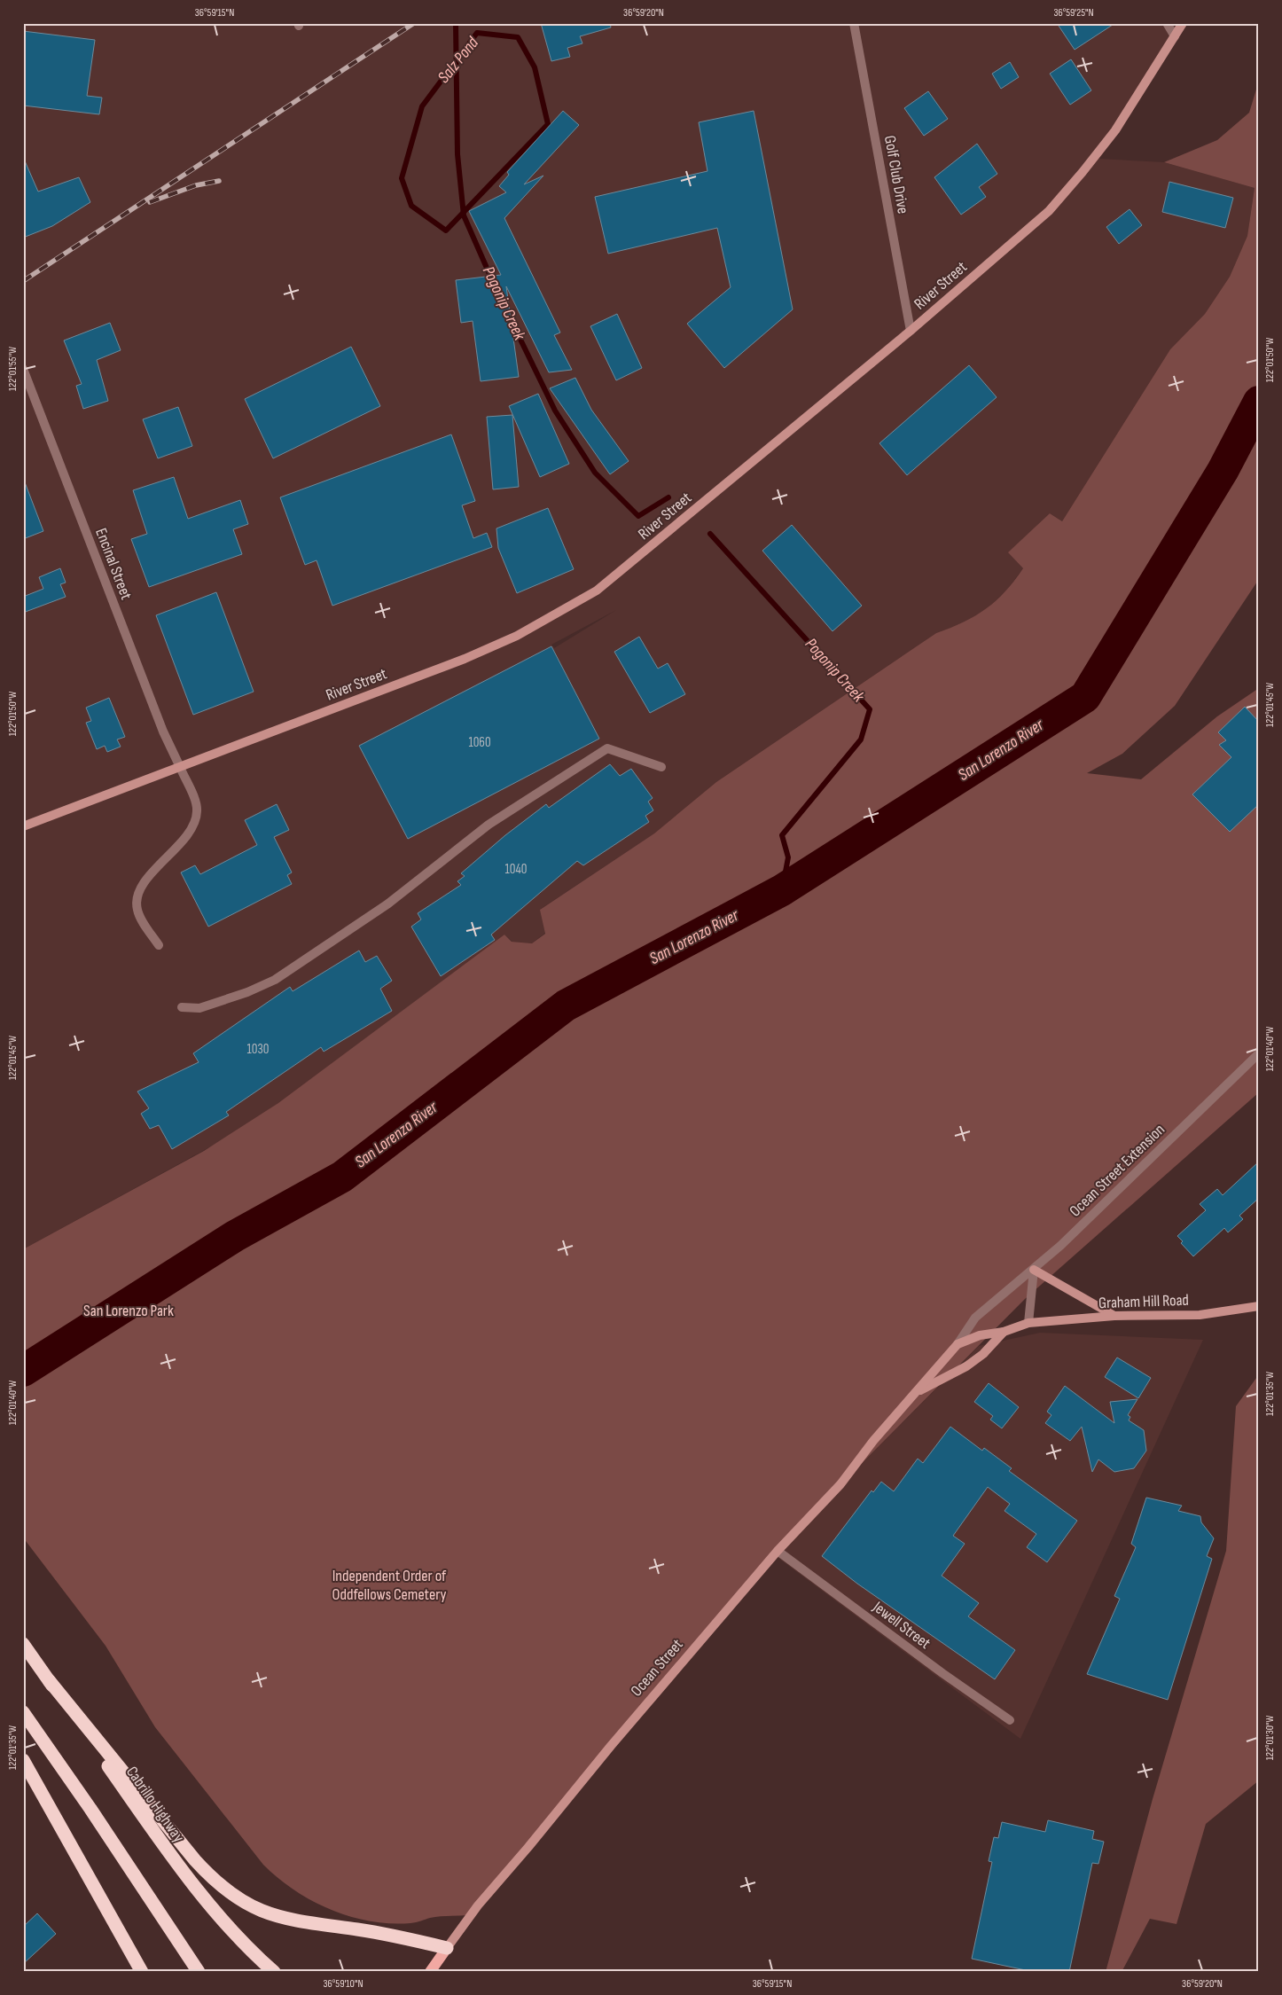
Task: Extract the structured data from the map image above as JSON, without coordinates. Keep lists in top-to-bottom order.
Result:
{
  "streets": {
    "highway": ["Cabrillo Highway"],
    "main road": ["River Street", "Graham Hill Road", "Ocean Street"],
    "street": [
      "Golf Club Drive",
      "Encinal Street",
      "Ocean Street Extension",
      "Jewell Street"
    ]
  },
  "crossings": [
    ["Golf Club Drive", "River Street"],
    ["River Street", "Encinal Street"],
    ["Ocean Street Extension", "Ocean Street"],
    ["Graham Hill Road", "Ocean Street"],
    ["Jewell Street", "Ocean Street"]
  ],
  "water": ["Salz Pond", "Pogonip Creek", "San Lorenzo River"],
  "parks": ["San Lorenzo Park", "Independent Order of Oddfellows Cemetery"],
  "house_numbers": ["1060", "1040", "1030"],
  "coordinates": [
    "36°59'15\"N",
    "36°59'20\"N",
    "36°59'25\"N",
    "122°01'50\"W",
    "122°01'55\"W",
    "122°01'45\"W",
    "122°01'40\"W",
    "122°01'35\"W",
    "122°01'30\"W",
    "36°59'10\"N"
  ]
}
